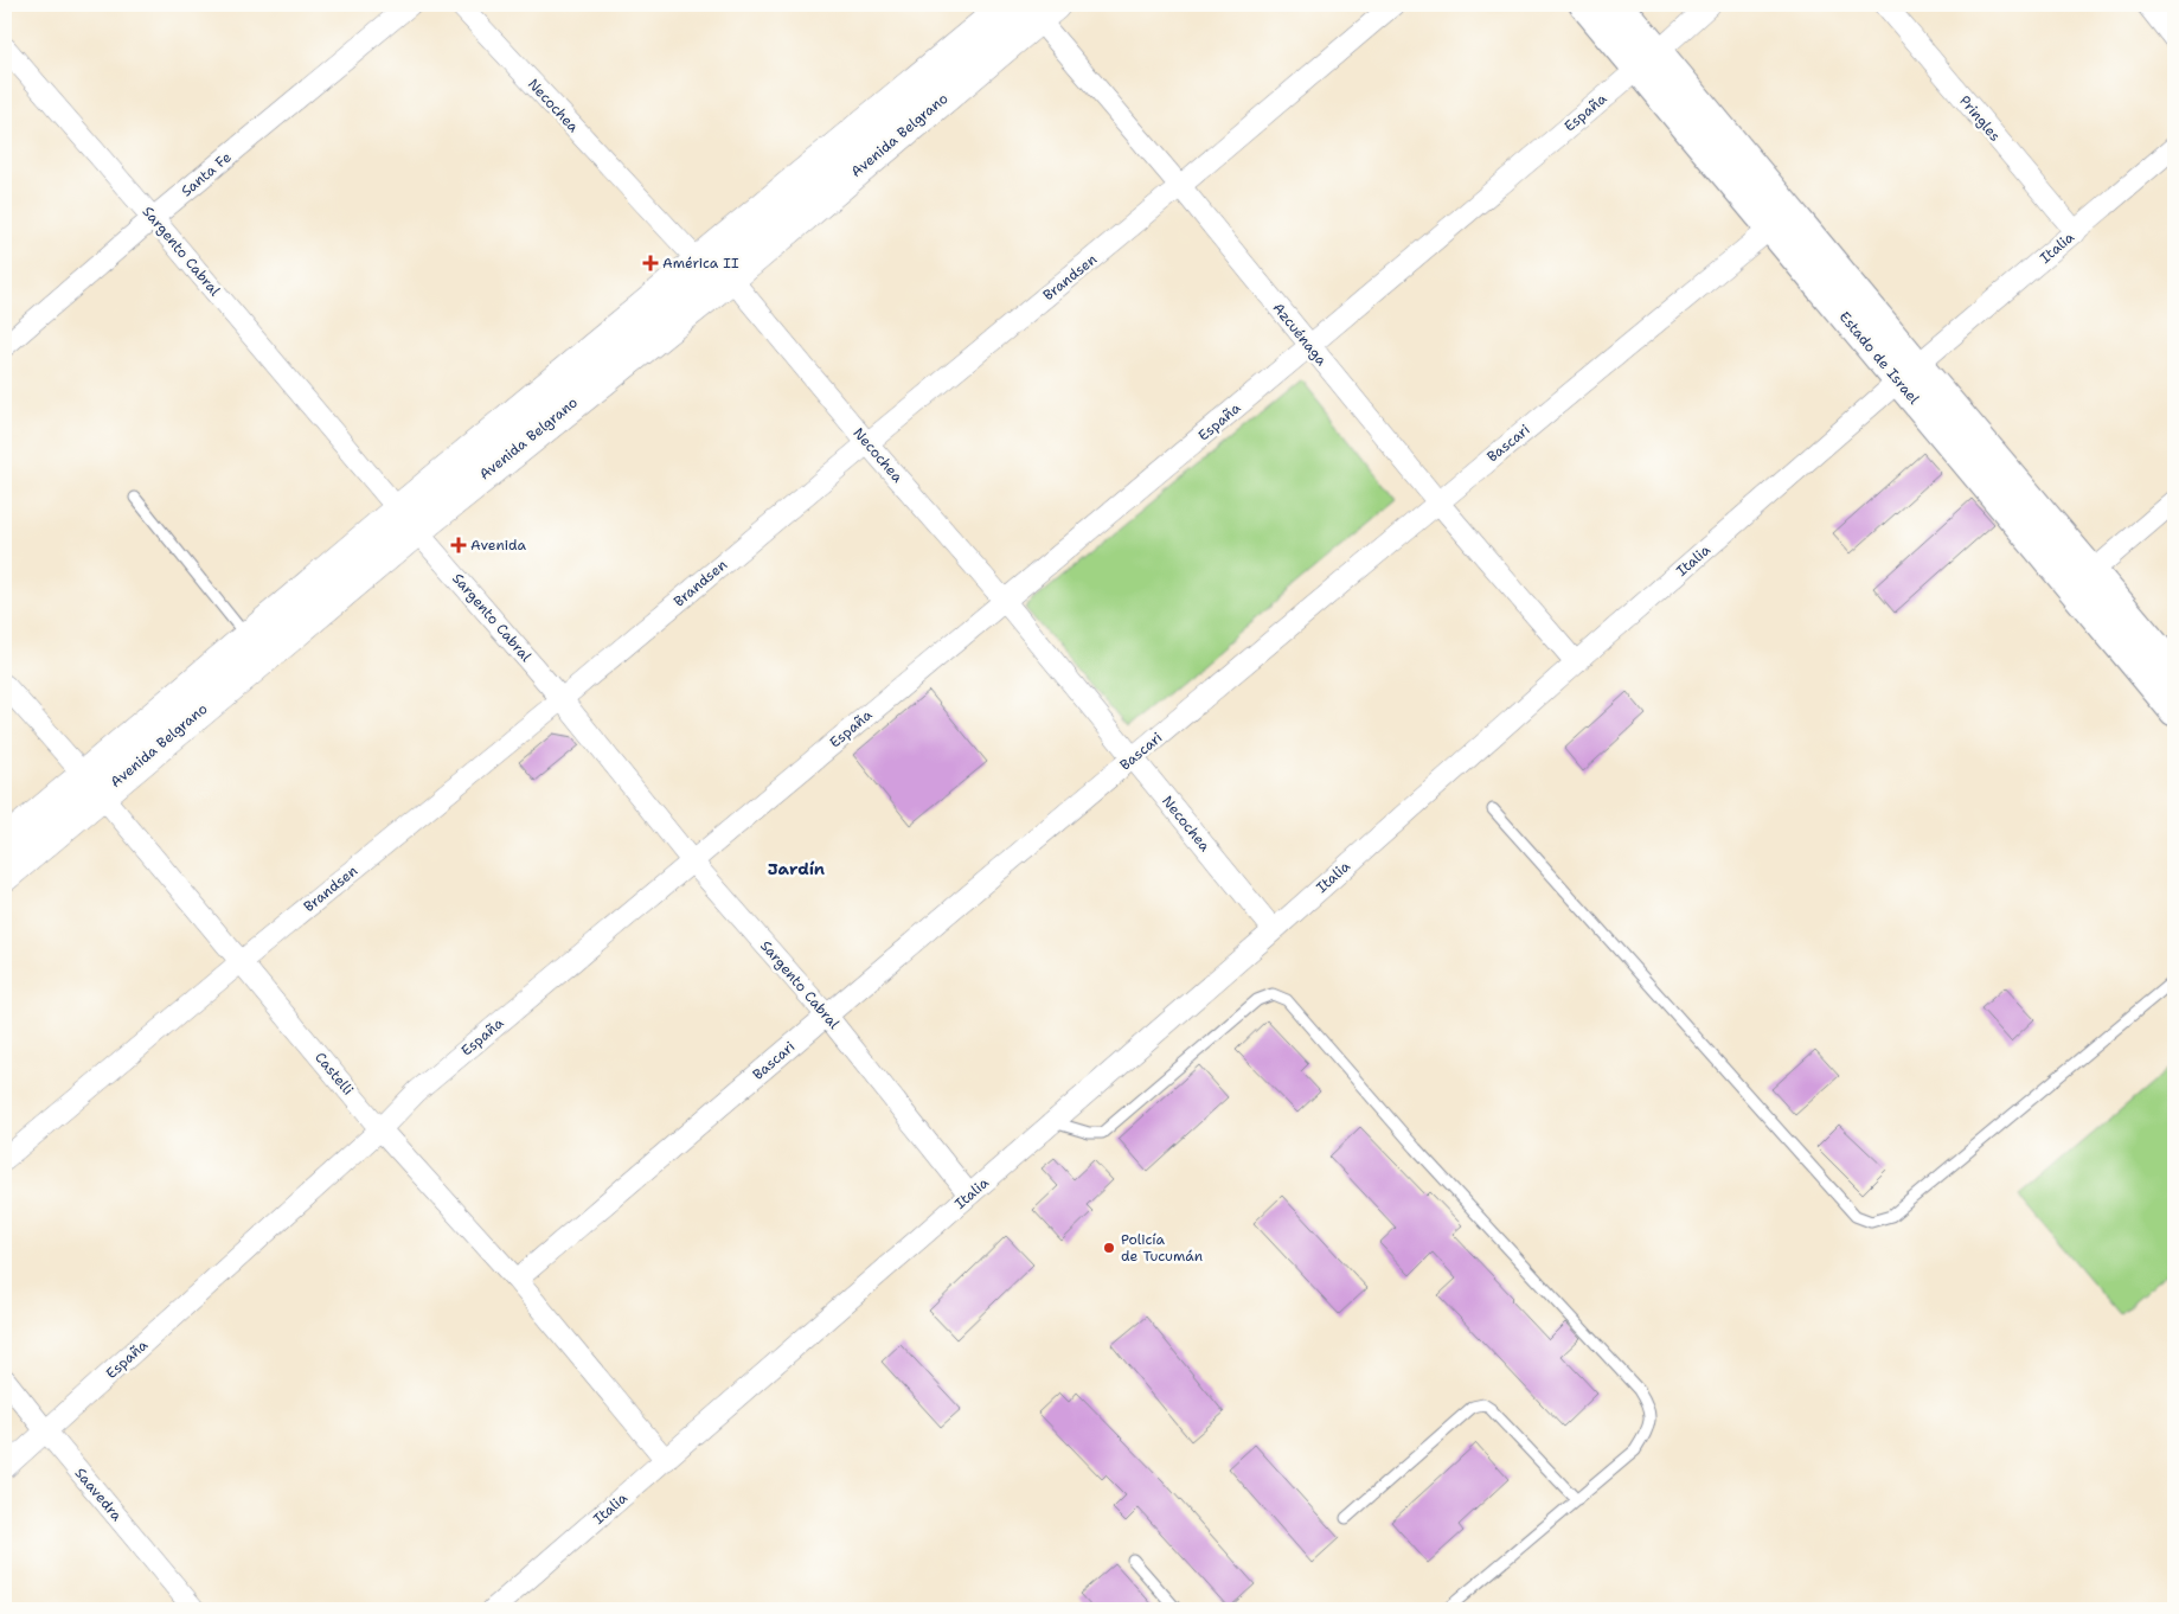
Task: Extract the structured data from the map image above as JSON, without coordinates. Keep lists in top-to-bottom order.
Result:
{
  "streets": {
    "main road": ["Avenida Belgrano", "Estado de Israel"],
    "street": [
      "Necochea",
      "España",
      "Pringles",
      "Santa Fe",
      "Italia",
      "Sargento Cabral",
      "Brandsen",
      "Azcuénaga",
      "Bascari",
      "Castelli",
      "Saavedra"
    ]
  },
  "crossings": [
    ["Necochea", "España"],
    ["Necochea", "Avenida Belgrano"],
    ["Necochea", "Italia"],
    ["Necochea", "Brandsen"],
    ["Necochea", "Bascari"],
    ["España", "Sargento Cabral"],
    ["España", "Azcuénaga"],
    ["España", "Estado de Israel"],
    ["España", "Castelli"],
    ["España", "Saavedra"],
    ["Pringles", "Italia"],
    ["Avenida Belgrano", "Sargento Cabral"],
    ["Avenida Belgrano", "Azcuénaga"],
    ["Avenida Belgrano", "Castelli"],
    ["Santa Fe", "Sargento Cabral"],
    ["Italia", "Sargento Cabral"],
    ["Italia", "Azcuénaga"],
    ["Italia", "Estado de Israel"],
    ["Italia", "Castelli"],
    ["Sargento Cabral", "Brandsen"],
    ["Sargento Cabral", "Bascari"],
    ["Brandsen", "Azcuénaga"],
    ["Brandsen", "Castelli"],
    ["Azcuénaga", "Bascari"],
    ["Estado de Israel", "Bascari"],
    ["Bascari", "Castelli"]
  ],
  "districts": ["Jardín"],
  "places": {
    "health": ["América II", "Avenida"],
    "other": ["Policía de Tucumán"]
  }
}
